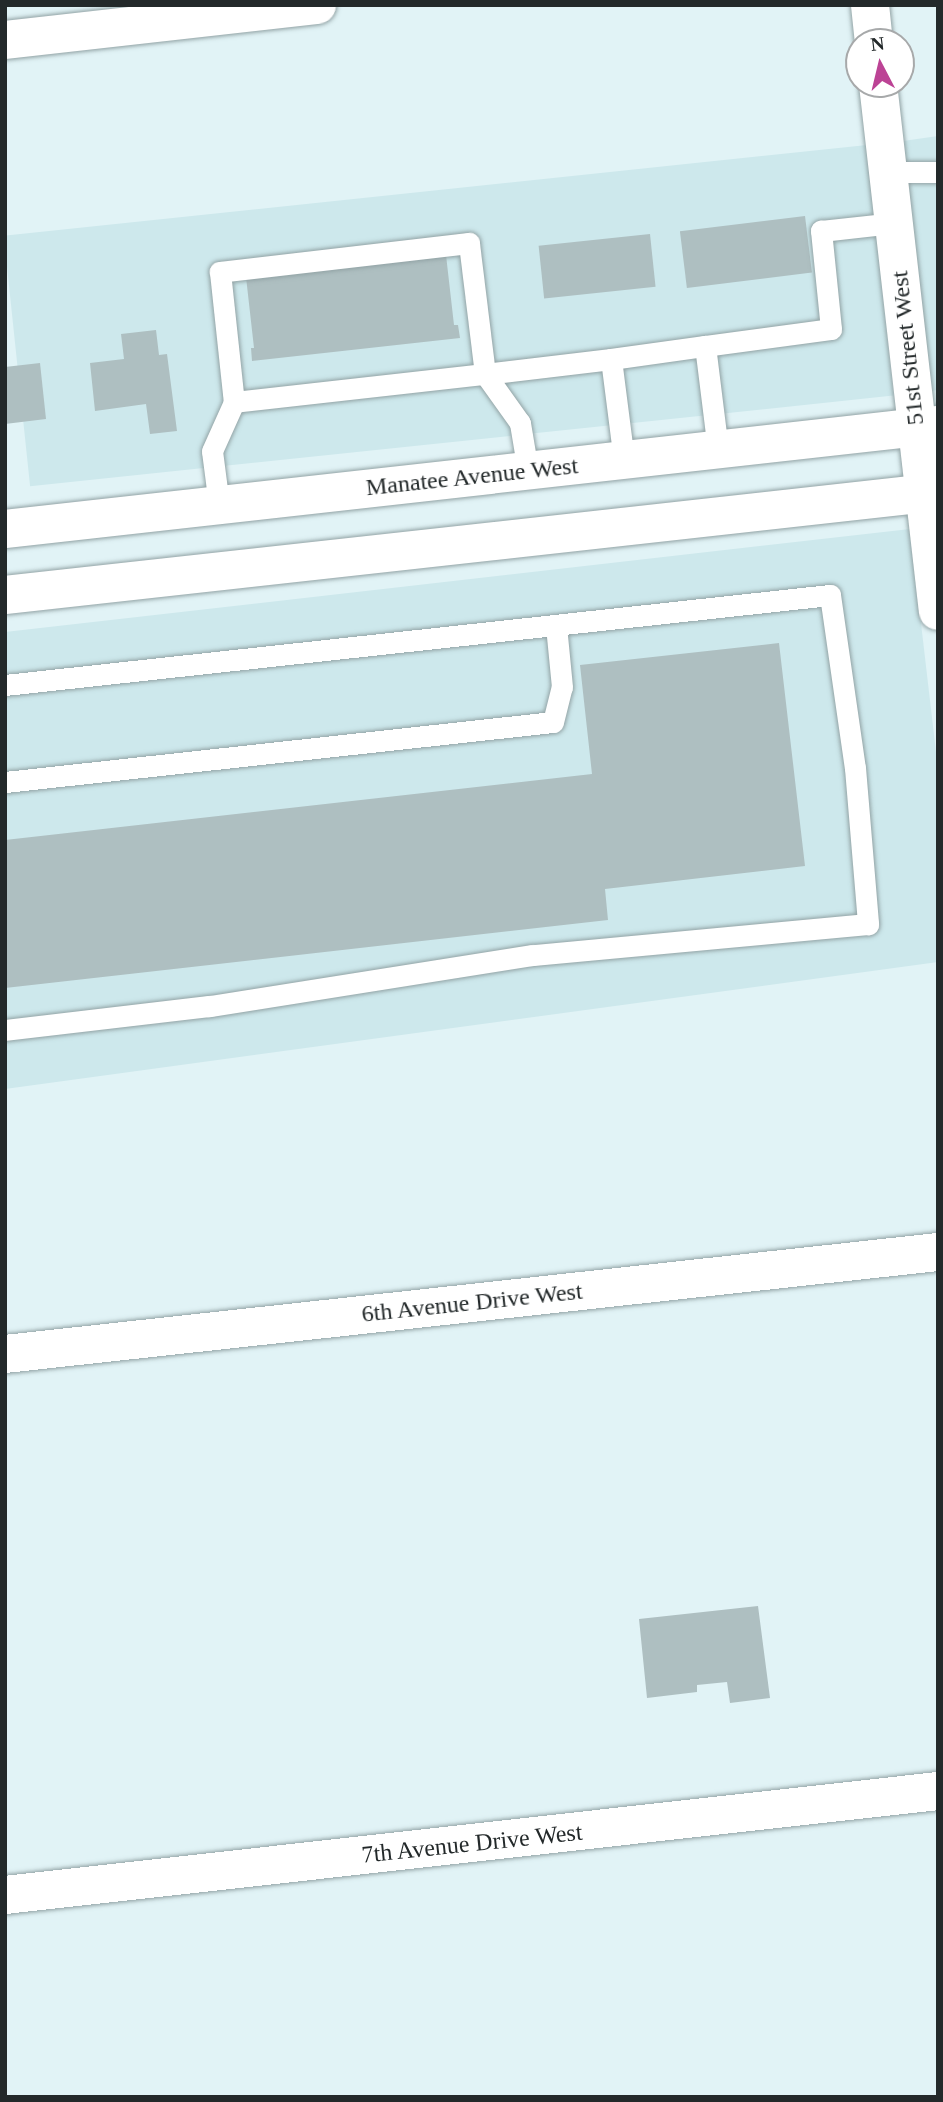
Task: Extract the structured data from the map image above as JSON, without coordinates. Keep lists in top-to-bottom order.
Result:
{
  "streets": {
    "street": [
      "51st Street West",
      "Manatee Avenue West",
      "6th Avenue Drive West",
      "7th Avenue Drive West"
    ]
  },
  "crossings": [
    ["51st Street West", "Manatee Avenue West"]
  ],
  "north": "top"
}
